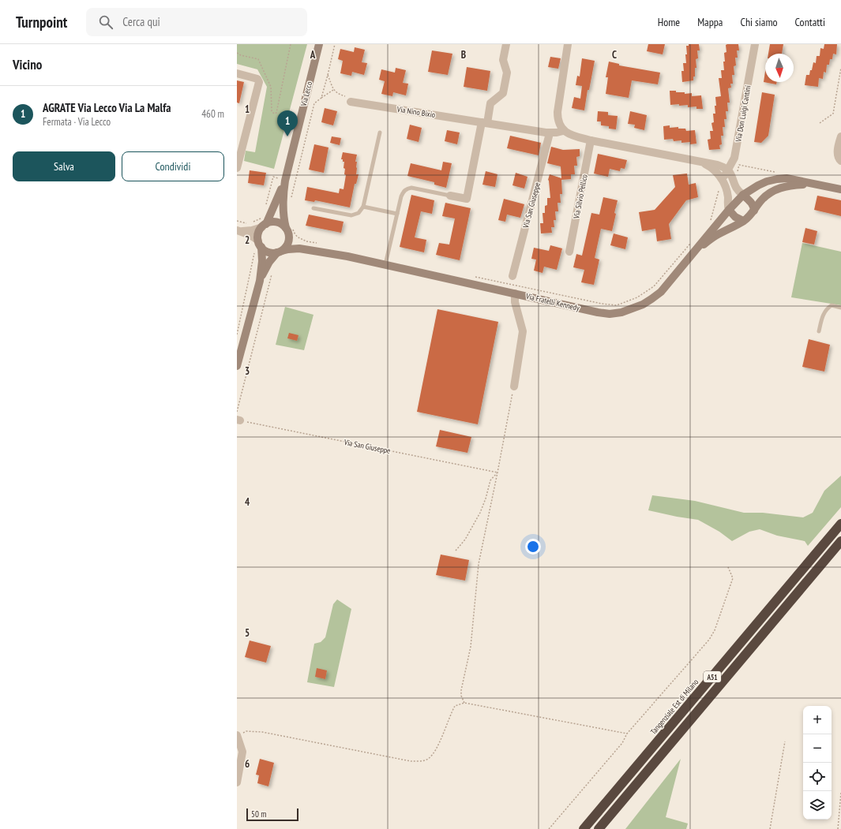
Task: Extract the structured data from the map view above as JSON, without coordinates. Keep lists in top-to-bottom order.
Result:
{
  "streets": {
    "highway": ["A51", "Tangenziale Est di Milano"],
    "street": [
      "Via Lecco",
      "Via Nino Bixio",
      "Via Don Luigi Cantini",
      "Via Silvio Pellico",
      "Via San Giuseppe",
      "Via Fratelli Kennedy"
    ]
  },
  "crossings": [
    ["Via Lecco", "Via Fratelli Kennedy"],
    ["Via Nino Bixio", "Via San Giuseppe"]
  ],
  "scale_bar": "50 m",
  "north": "bottom",
  "page": {
    "header": "Turnpoint",
    "search": "Cerca qui",
    "nav": [
      "Home",
      "Mappa",
      "Chi siamo",
      "Contatti"
    ],
    "heading": "Vicino",
    "list": [
      {
        "mark": "1",
        "name": "AGRATE Via Lecco Via La Malfa",
        "note": "Fermata · Via Lecco",
        "value": "460 m"
      }
    ],
    "pins": "1",
    "buttons": ["Salva", "Condividi"],
    "map_buttons": ["+", "−"],
    "scale": "50 m"
  },
  "grid": {
    "columns": ["A", "B", "C"],
    "rows": [
      "1",
      "2",
      "3",
      "4",
      "5",
      "6"
    ]
  }
}
